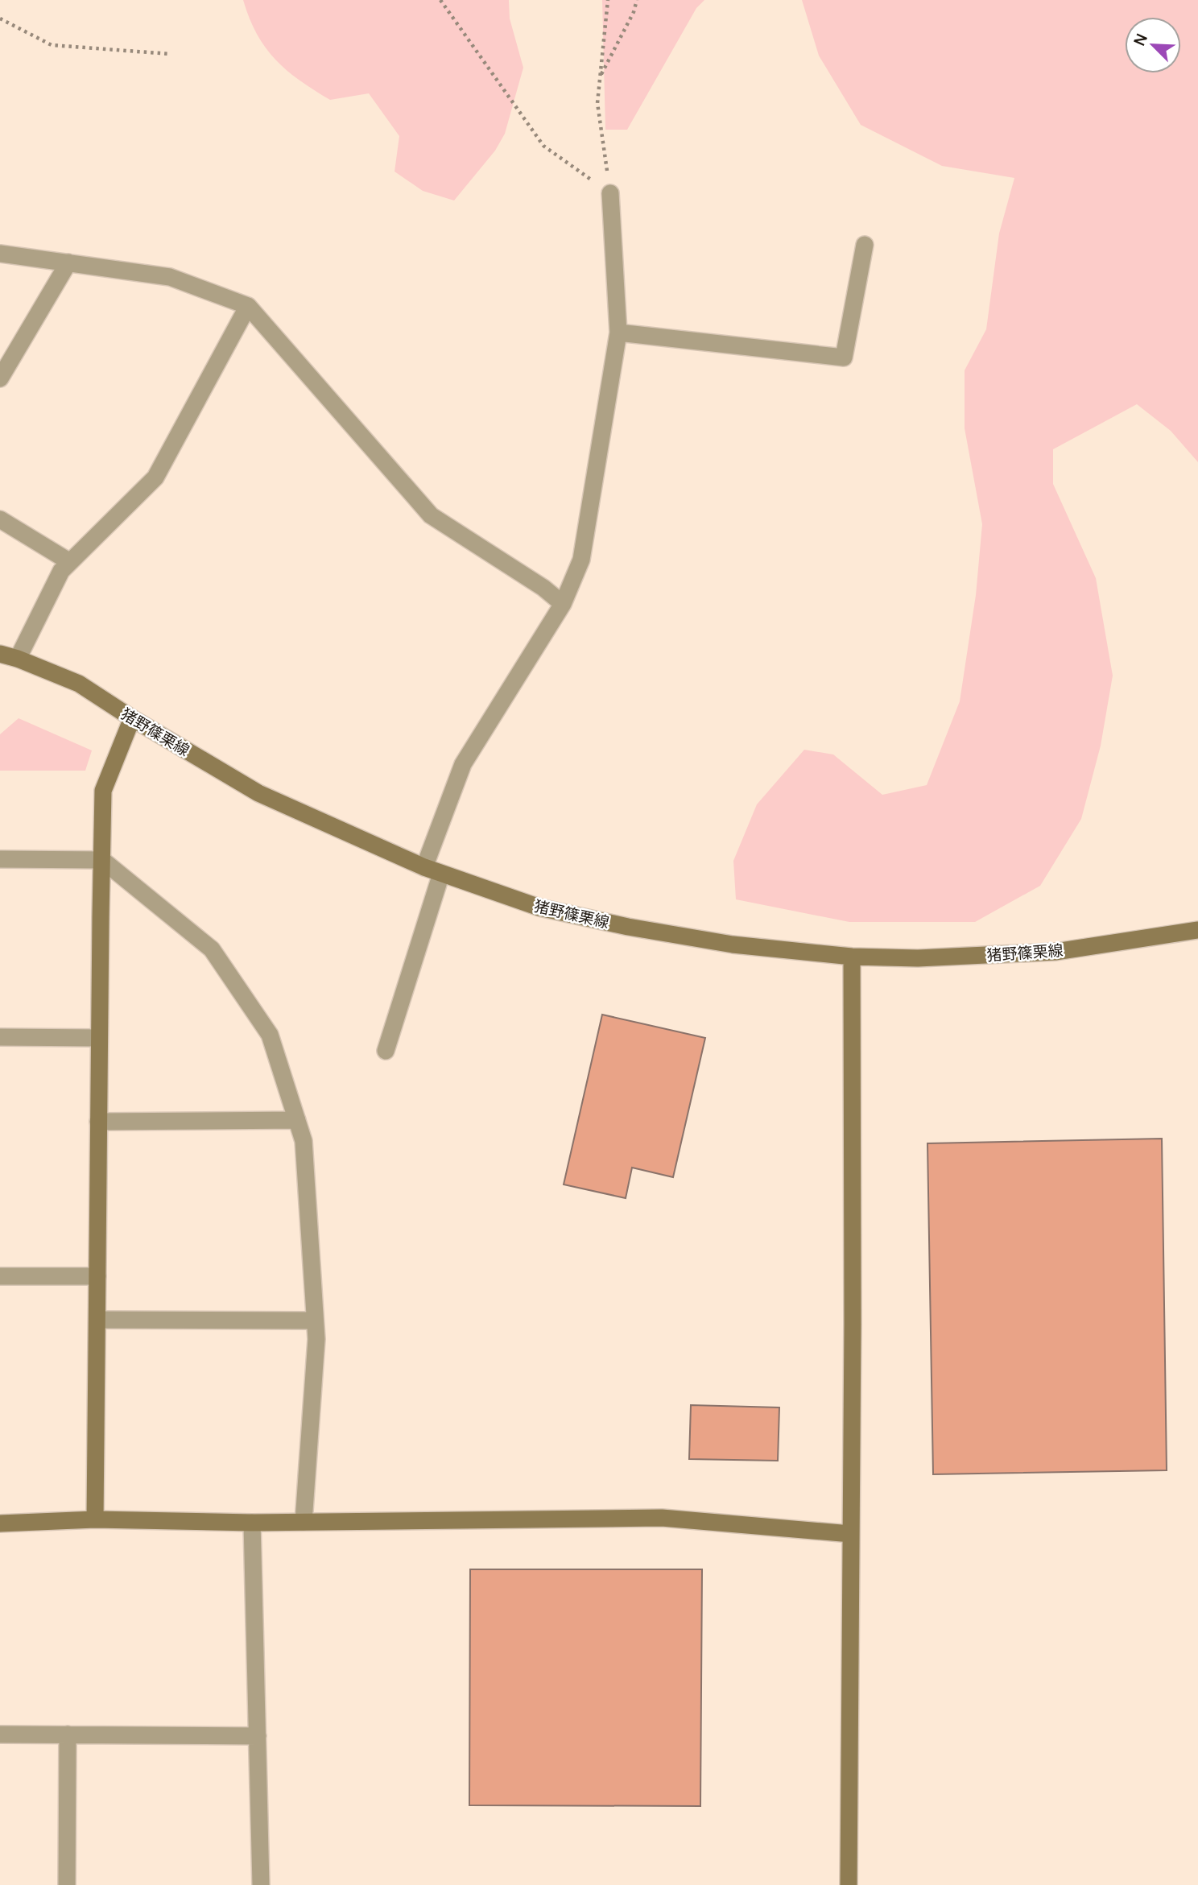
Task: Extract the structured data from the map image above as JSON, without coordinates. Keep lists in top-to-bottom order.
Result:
{
  "streets": {
    "street": ["猪野篠栗線"]
  },
  "north": "top left"
}
